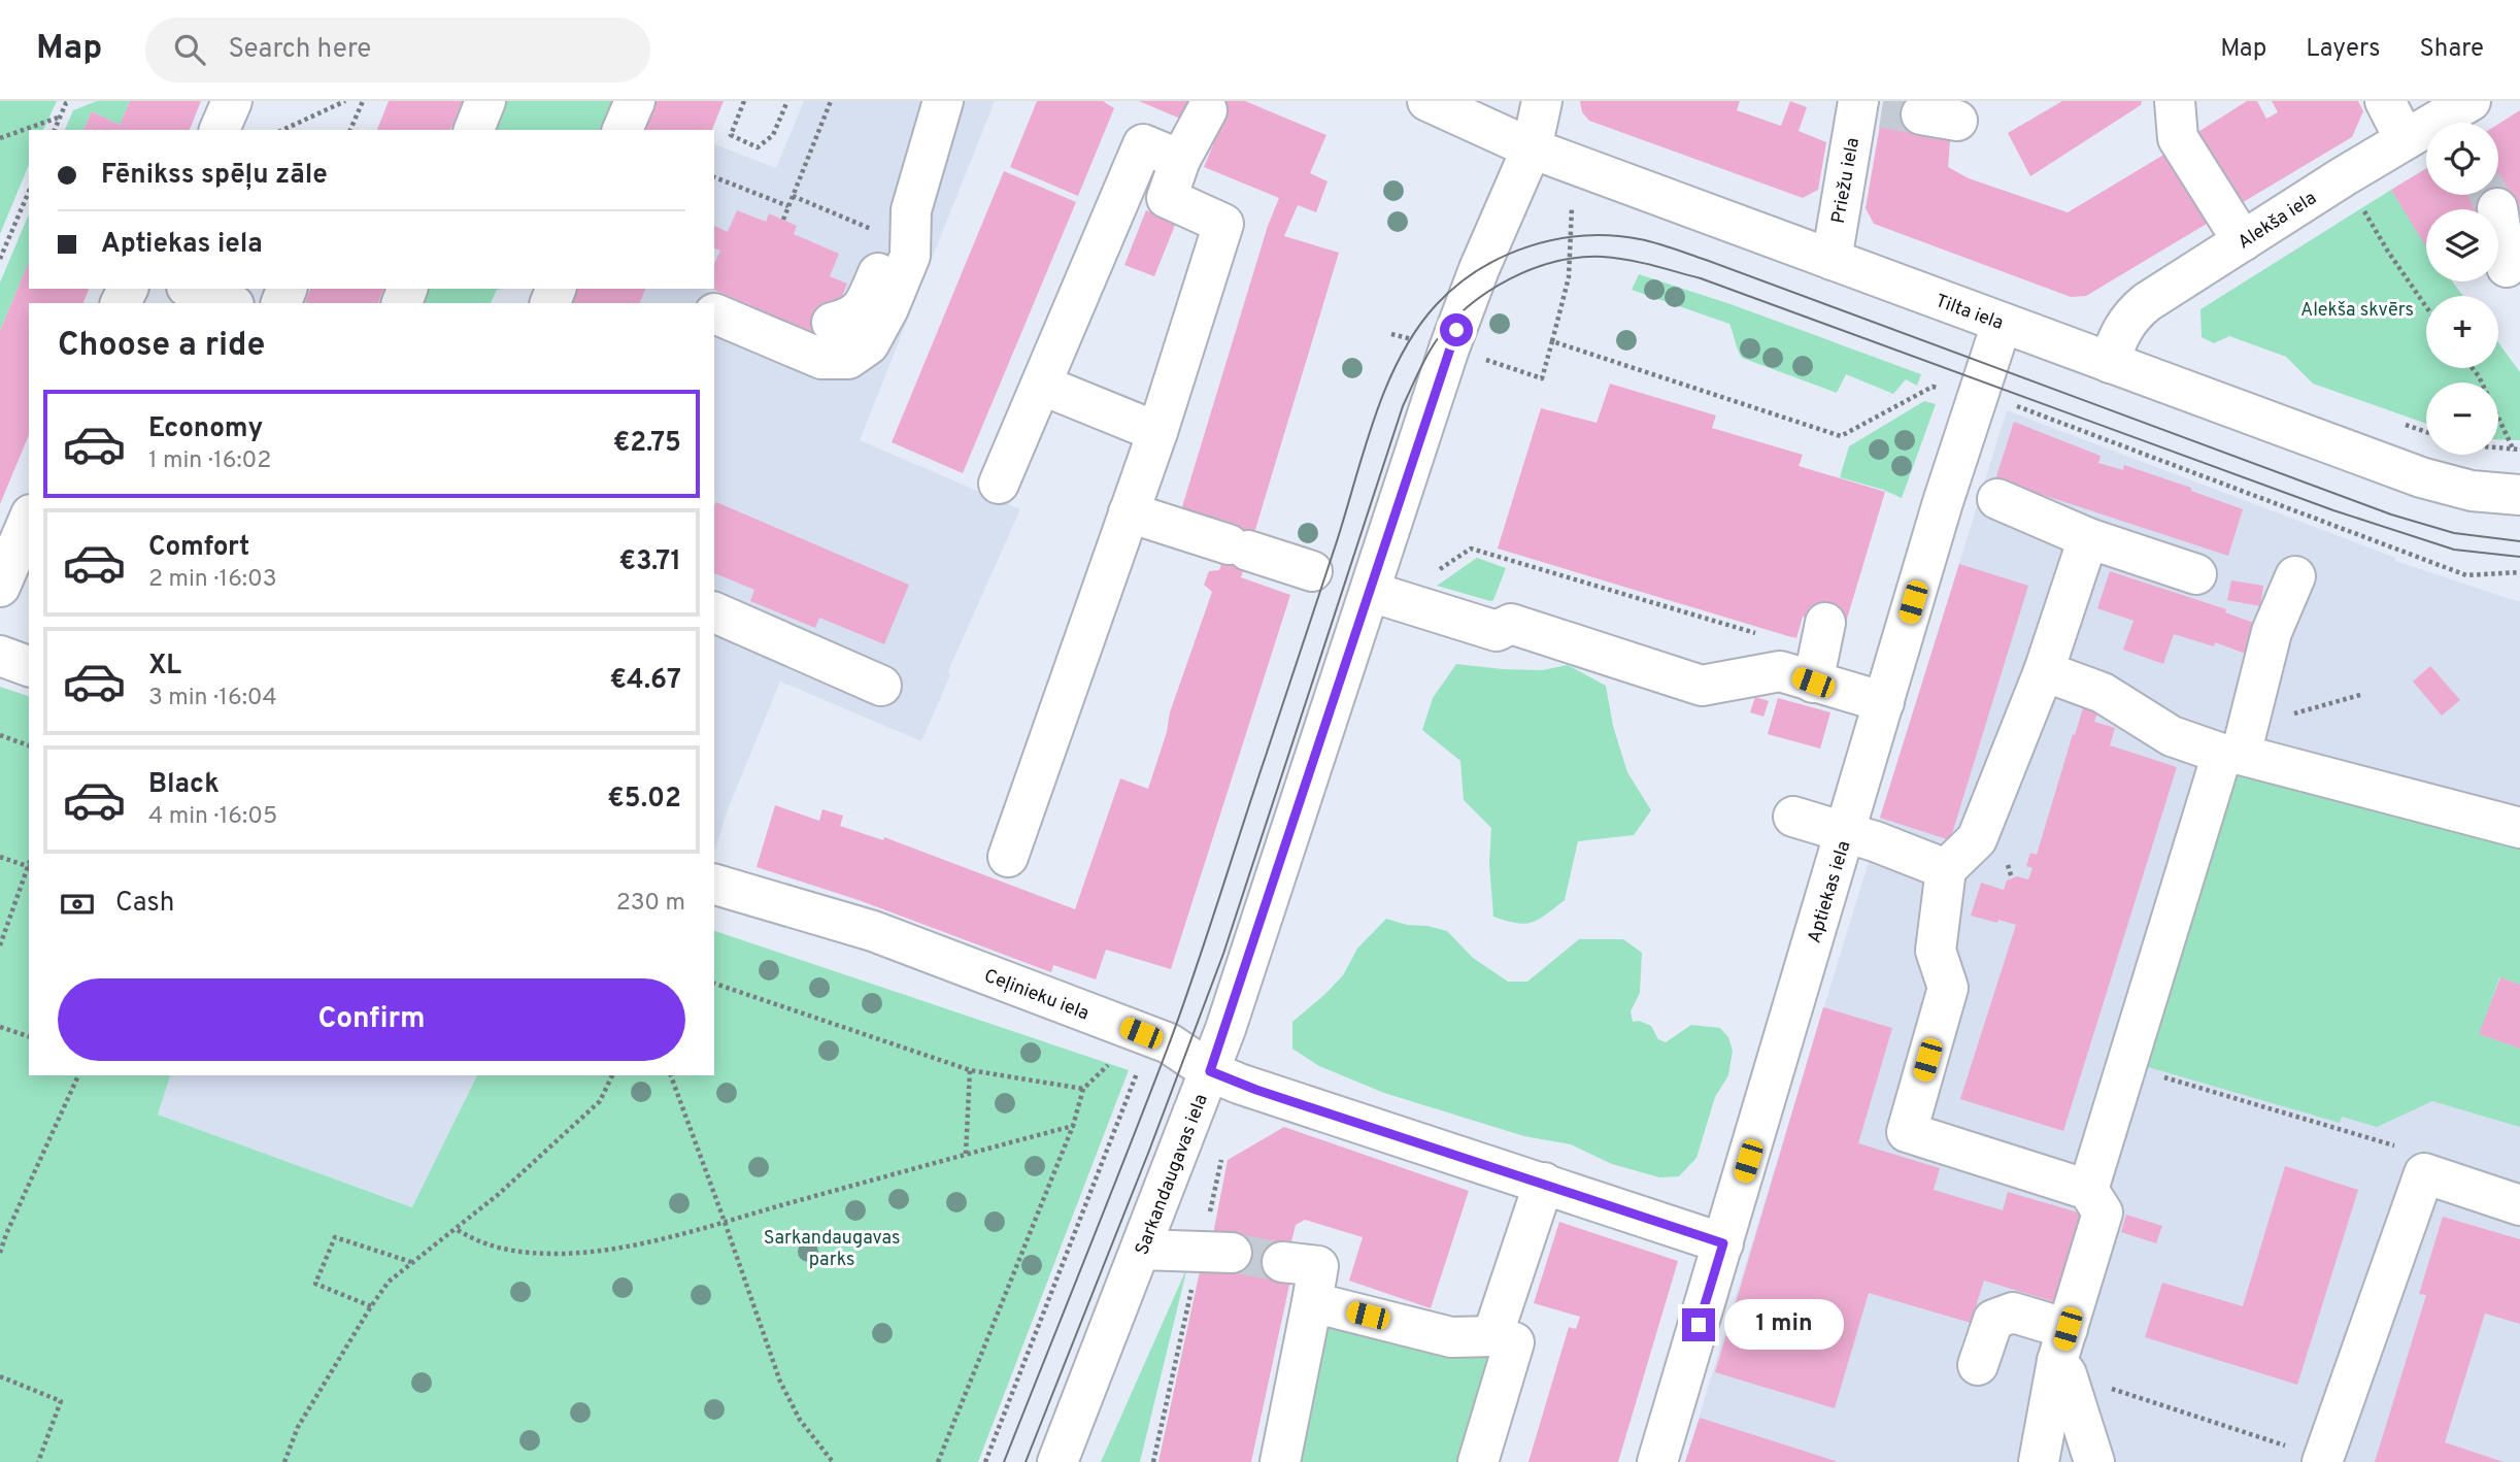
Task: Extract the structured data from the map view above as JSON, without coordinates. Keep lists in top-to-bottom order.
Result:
{
  "streets": {
    "street": [
      "Priežu iela",
      "Alekša iela",
      "Tilta iela",
      "Aptiekas iela",
      "Ceļinieku iela",
      "Sarkandaugavas iela"
    ]
  },
  "crossings": [
    ["Priežu iela", "Tilta iela"],
    ["Alekša iela", "Tilta iela"],
    ["Tilta iela", "Aptiekas iela"],
    ["Tilta iela", "Sarkandaugavas iela"],
    ["Aptiekas iela", "Ceļinieku iela"],
    ["Ceļinieku iela", "Sarkandaugavas iela"]
  ],
  "parks": ["Alekša skvērs", "Sarkandaugavas parks"],
  "page": {
    "header": "Map",
    "search": "Search here",
    "nav": ["Map", "Layers", "Share"],
    "map_buttons": ["+", "−"],
    "banner": ["Fēnikss spēļu zāle", "Aptiekas iela"],
    "heading": "Choose a ride",
    "list": [
      {
        "name": "Economy",
        "note": "1 min · 16:02",
        "value": "€2.75"
      },
      {
        "name": "Comfort",
        "note": "2 min · 16:03",
        "value": "€3.71"
      },
      {
        "name": "XL",
        "note": "3 min · 16:04",
        "value": "€4.67"
      },
      {
        "name": "Black",
        "note": "4 min · 16:05",
        "value": "€5.02"
      }
    ],
    "pay": ["Cash", "230 m"],
    "buttons": "Confirm",
    "bubble": "1 min"
  }
}
